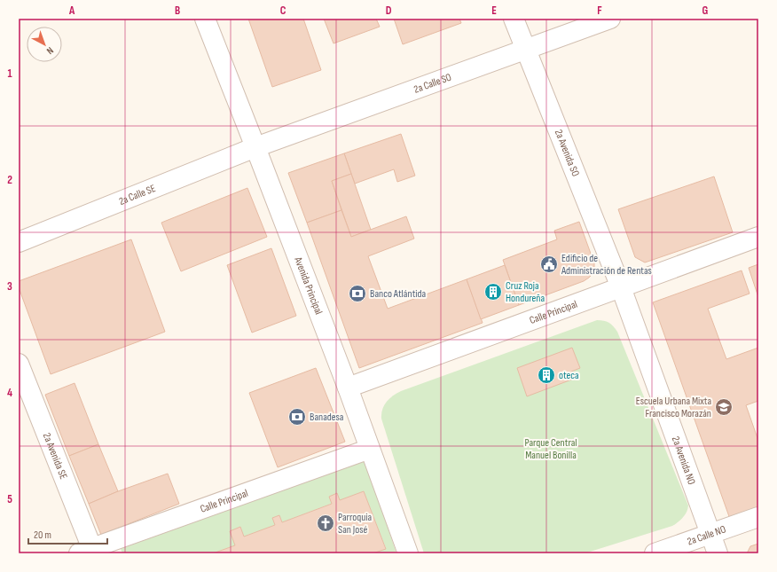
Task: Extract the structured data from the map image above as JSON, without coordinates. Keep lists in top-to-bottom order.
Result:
{
  "streets": {
    "street": [
      "2a Calle SO",
      "2a Avenida SO",
      "2a Calle SE",
      "Avenida Principal",
      "Calle Principal",
      "2a Avenida SE",
      "2a Avenida NO",
      "2a Calle NO"
    ]
  },
  "crossings": [
    ["2a Calle SO", "2a Avenida SO"],
    ["2a Calle SO", "2a Calle SE"],
    ["2a Calle SO", "Avenida Principal"],
    ["2a Avenida SO", "Calle Principal"],
    ["2a Avenida SO", "2a Avenida NO"],
    ["2a Calle SE", "Avenida Principal"],
    ["Avenida Principal", "Calle Principal"],
    ["Calle Principal", "2a Avenida SE"],
    ["Calle Principal", "2a Avenida NO"],
    ["2a Avenida NO", "2a Calle NO"]
  ],
  "parks": ["Parque Central Manuel Bonilla"],
  "places": {
    "public building": ["Edificio de Administración de Rentas"],
    "building": ["Cruz Roja Hondureña", "oteca"],
    "bank": ["Banco Atlántida", "Banadesa"],
    "school or university": ["Escuela Urbana Mixta Francisco Morazán"],
    "church": ["Parroquia San José"]
  },
  "scale_bar": "20 m",
  "north": "bottom right",
  "grid": {
    "columns": [
      "A",
      "B",
      "C",
      "D",
      "E",
      "F",
      "G"
    ],
    "rows": [
      "1",
      "2",
      "3",
      "4",
      "5"
    ]
  }
}
